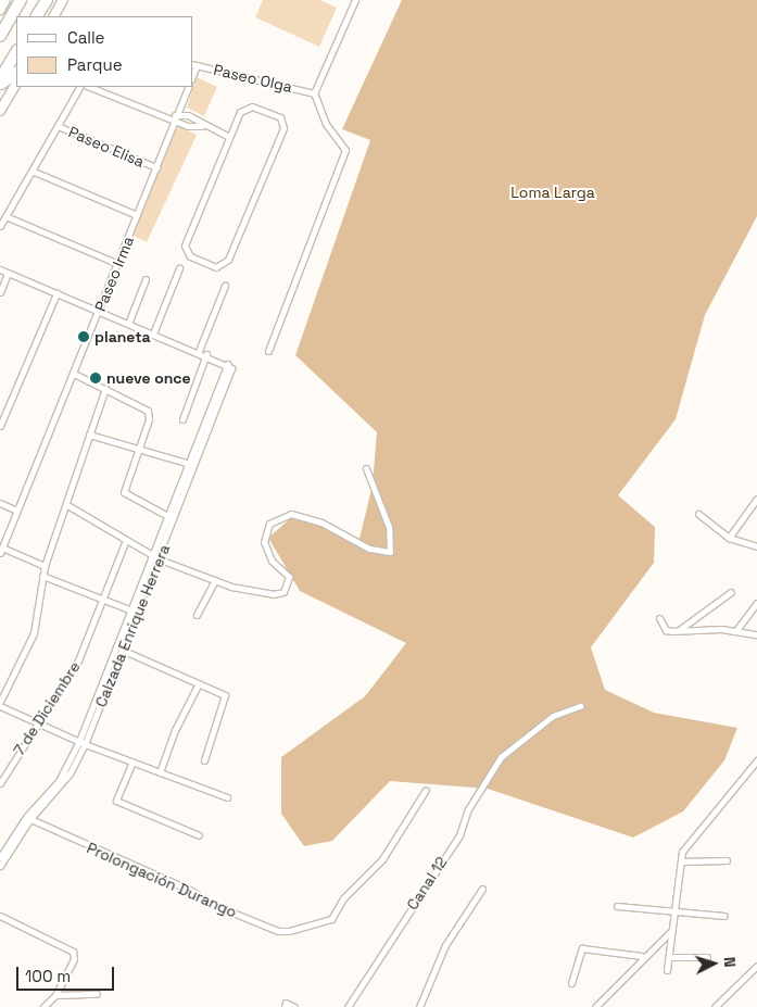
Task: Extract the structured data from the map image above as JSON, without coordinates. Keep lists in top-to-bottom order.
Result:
{
  "streets": {
    "street": [
      "Paseo Olga",
      "Paseo Elisa",
      "Paseo Irma",
      "Calzada Enrique Herrera",
      "7 de Diciembre",
      "Prolongación Durango",
      "Canal 12"
    ]
  },
  "crossings": [
    ["Paseo Elisa", "Paseo Irma"],
    ["Calzada Enrique Herrera", "Prolongación Durango"]
  ],
  "parks": ["Loma Larga"],
  "places": ["planeta", "nueve once"],
  "legend": ["Calle", "Parque"],
  "scale_bar": "100 m",
  "north": "right"
}
